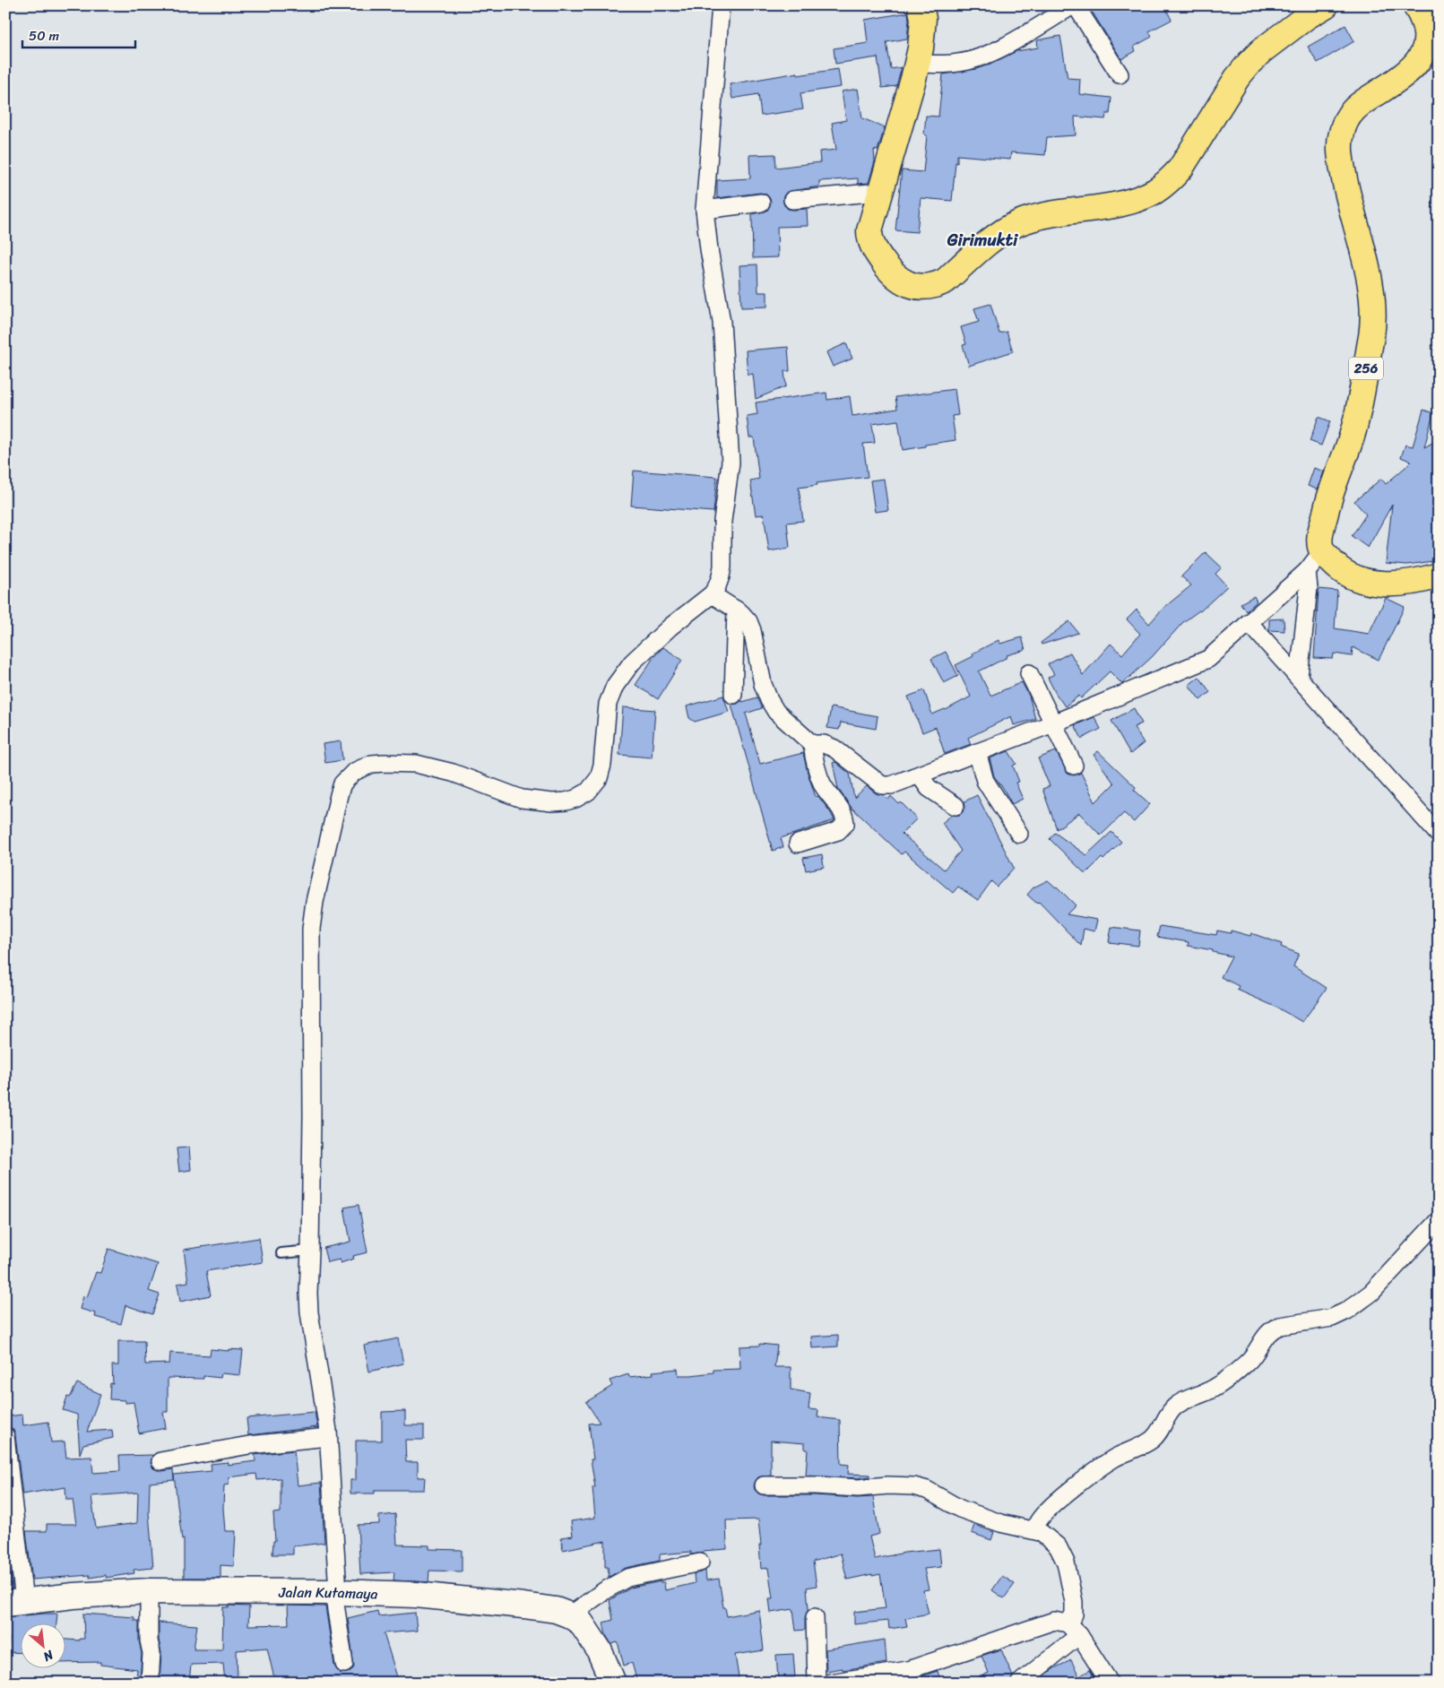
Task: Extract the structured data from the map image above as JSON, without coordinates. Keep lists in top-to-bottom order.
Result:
{
  "streets": {
    "main road": ["256", "Jalan Kutamaya"]
  },
  "districts": ["Girimukti"],
  "scale_bar": "50 m",
  "north": "bottom right"
}
